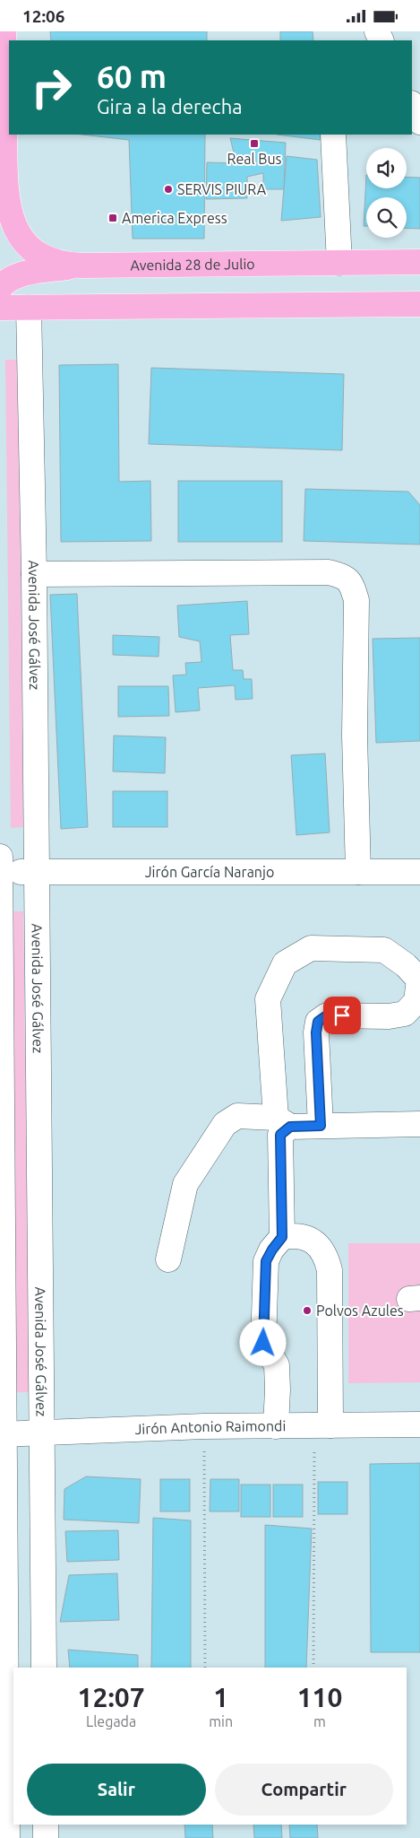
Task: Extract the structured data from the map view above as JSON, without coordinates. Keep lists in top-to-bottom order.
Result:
{
  "streets": {
    "main road": ["Avenida 28 de Julio"],
    "street": ["Avenida José Gálvez", "Jirón García Naranjo", "Jirón Antonio Raimondi"]
  },
  "crossings": [
    ["Avenida José Gálvez", "Jirón García Naranjo"],
    ["Avenida José Gálvez", "Jirón Antonio Raimondi"]
  ],
  "places": {
    "transit": ["Real Bus", "America Express"],
    "other": ["SERVIS PIURA", "Polvos Azules"]
  },
  "page": {
    "status": "12:06",
    "turn": ["60 m", "Gira a la derecha"],
    "eta": [
      "12:07",
      "Llegada",
      "1",
      "min",
      "110",
      "m"
    ],
    "buttons": ["Salir", "Compartir"]
  }
}
